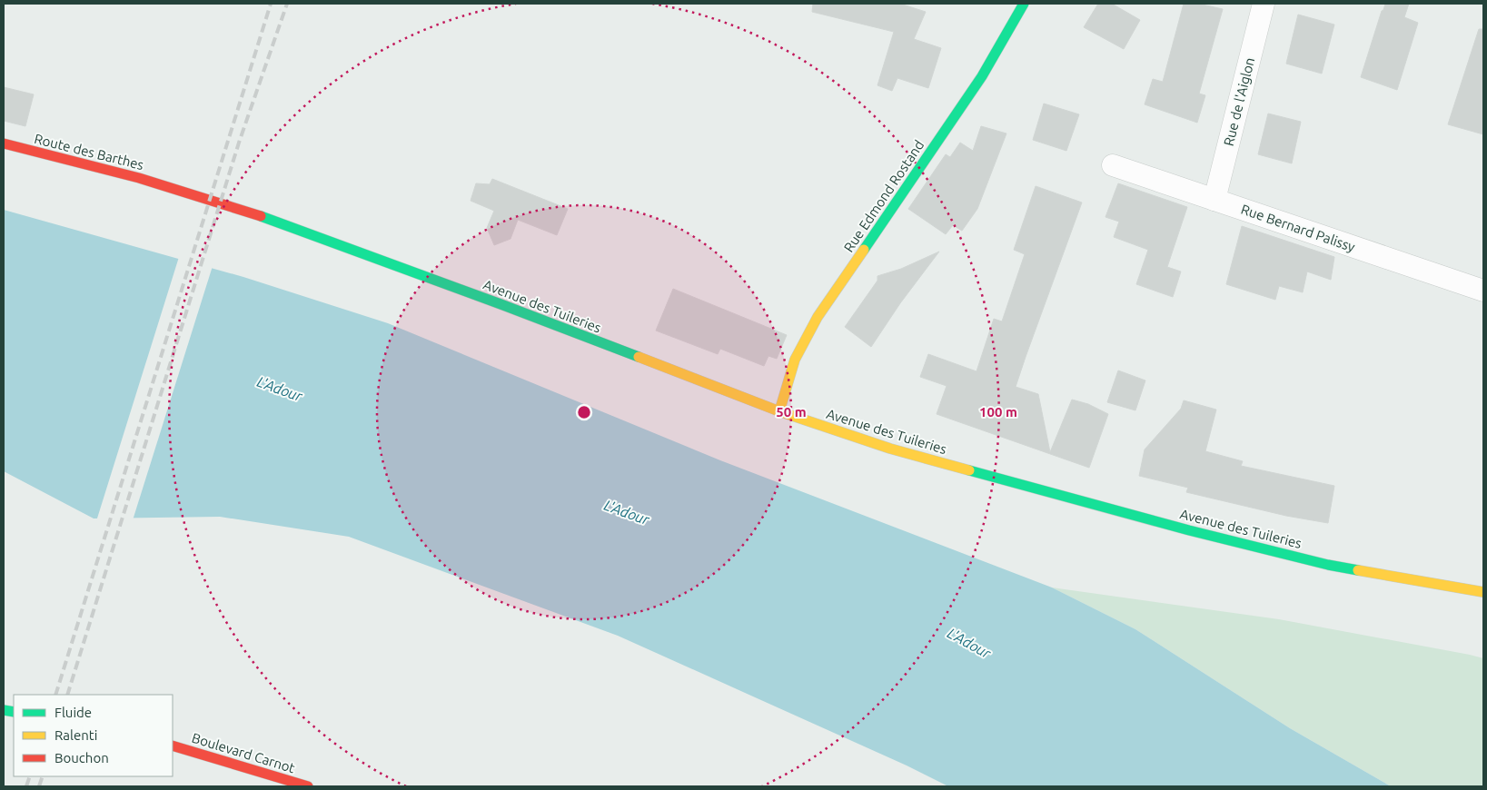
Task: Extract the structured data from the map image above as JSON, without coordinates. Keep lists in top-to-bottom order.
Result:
{
  "streets": {
    "main road": [
      "Route des Barthes",
      "Rue Edmond Rostand",
      "Avenue des Tuileries",
      "Boulevard Carnot"
    ],
    "street": ["Rue de l'Aiglon", "Rue Bernard Palissy"]
  },
  "crossings": [
    ["Rue de l'Aiglon", "Rue Bernard Palissy"],
    ["Route des Barthes", "Avenue des Tuileries"],
    ["Rue Edmond Rostand", "Avenue des Tuileries"]
  ],
  "water": ["L'Adour"],
  "legend": ["Fluide", "Ralenti", "Bouchon"],
  "rings": ["50 m", "100 m"]
}
